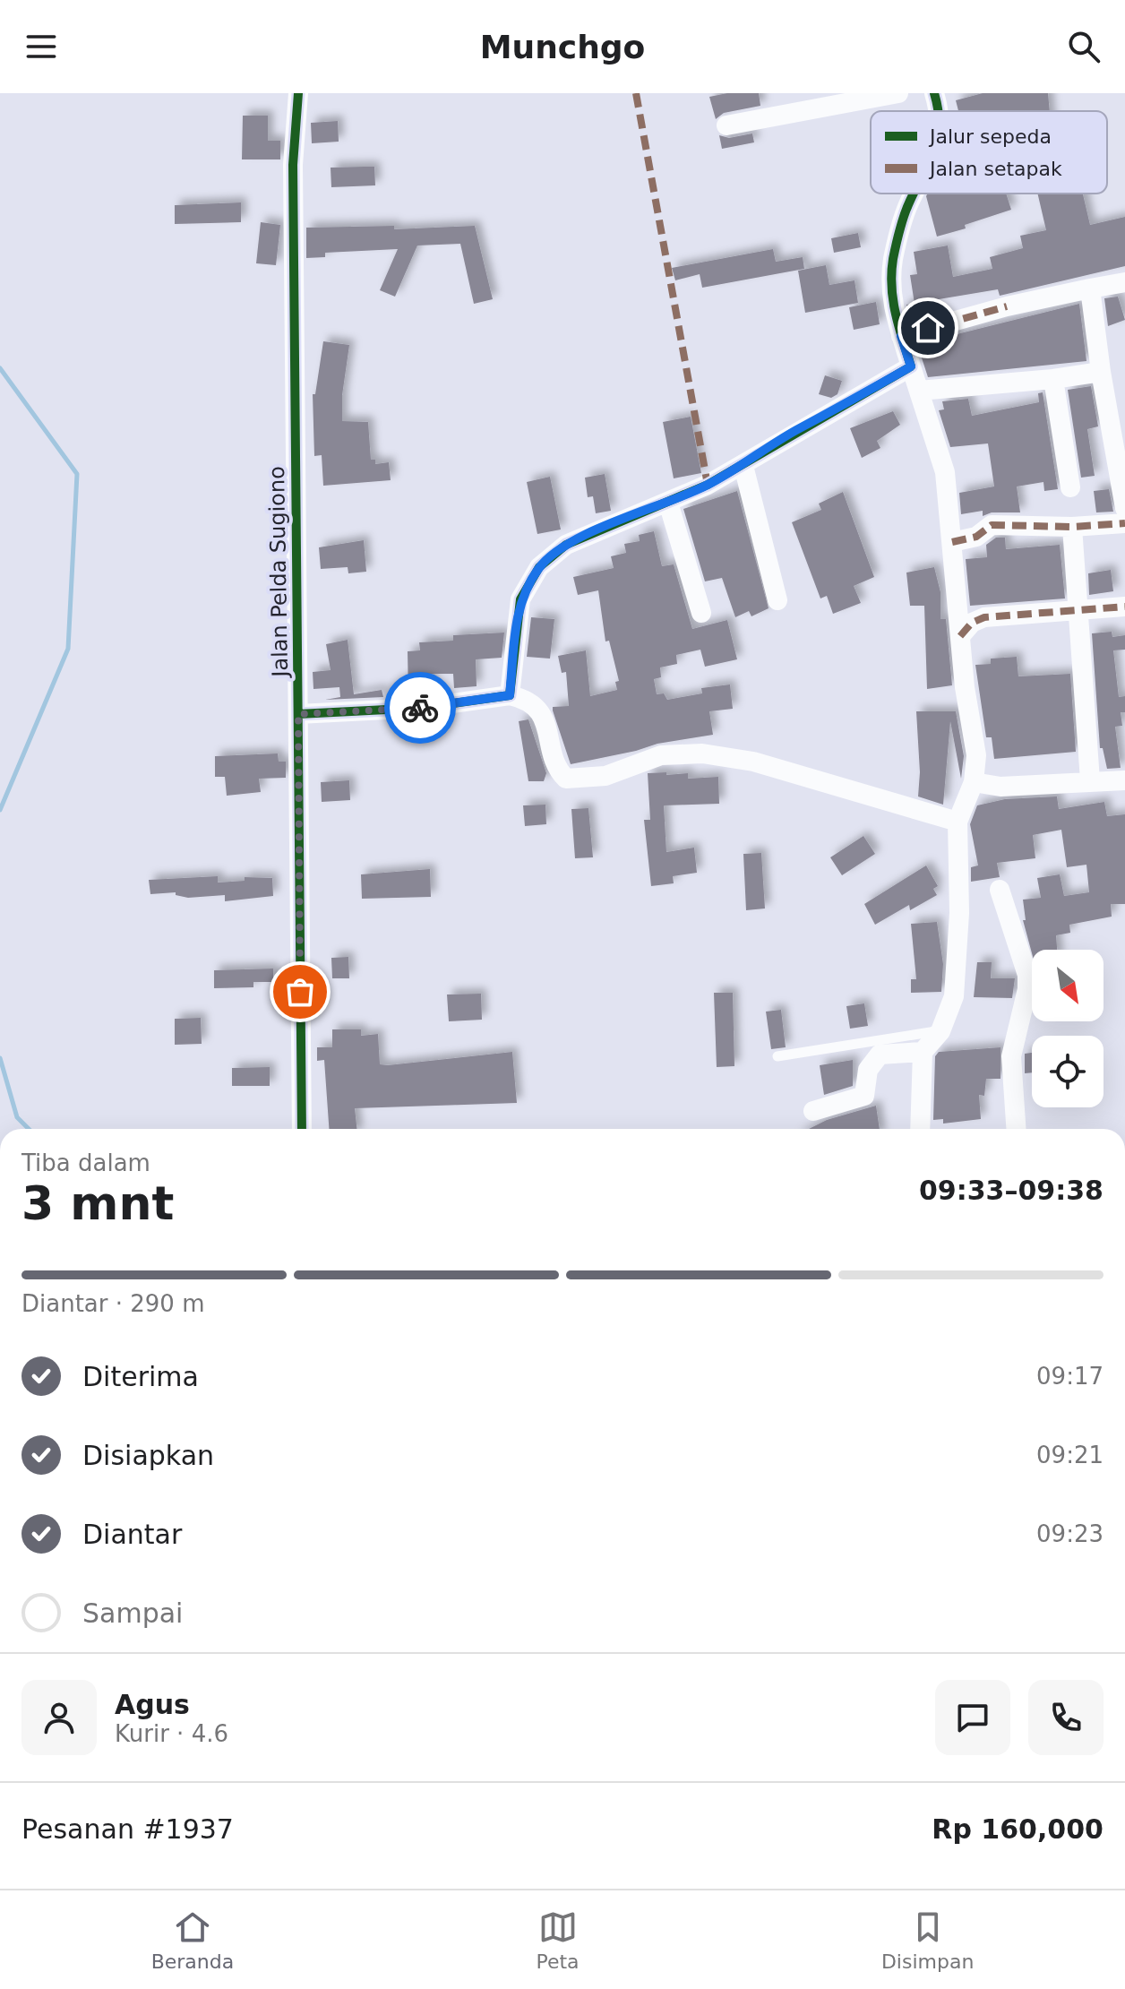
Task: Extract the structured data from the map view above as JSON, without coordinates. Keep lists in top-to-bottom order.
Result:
{
  "streets": {
    "street": ["Jalan Pelda Sugiono"]
  },
  "legend": ["Jalur sepeda", "Jalan setapak"],
  "north": "bottom right",
  "page": {
    "header": "Munchgo",
    "heading": ["3 mnt", "Tiba dalam", "09:33–09:38"],
    "panel": [
      "Agus",
      "Kurir · 4.6",
      "Pesanan #1937",
      "Rp 160,000"
    ],
    "bar": "Diantar · 290 m",
    "list": [
      ["Diterima", "09:17"],
      ["Disiapkan", "09:21"],
      ["Diantar", "09:23"],
      "Sampai"
    ],
    "tabs": ["Beranda", "Peta", "Disimpan"]
  }
}
